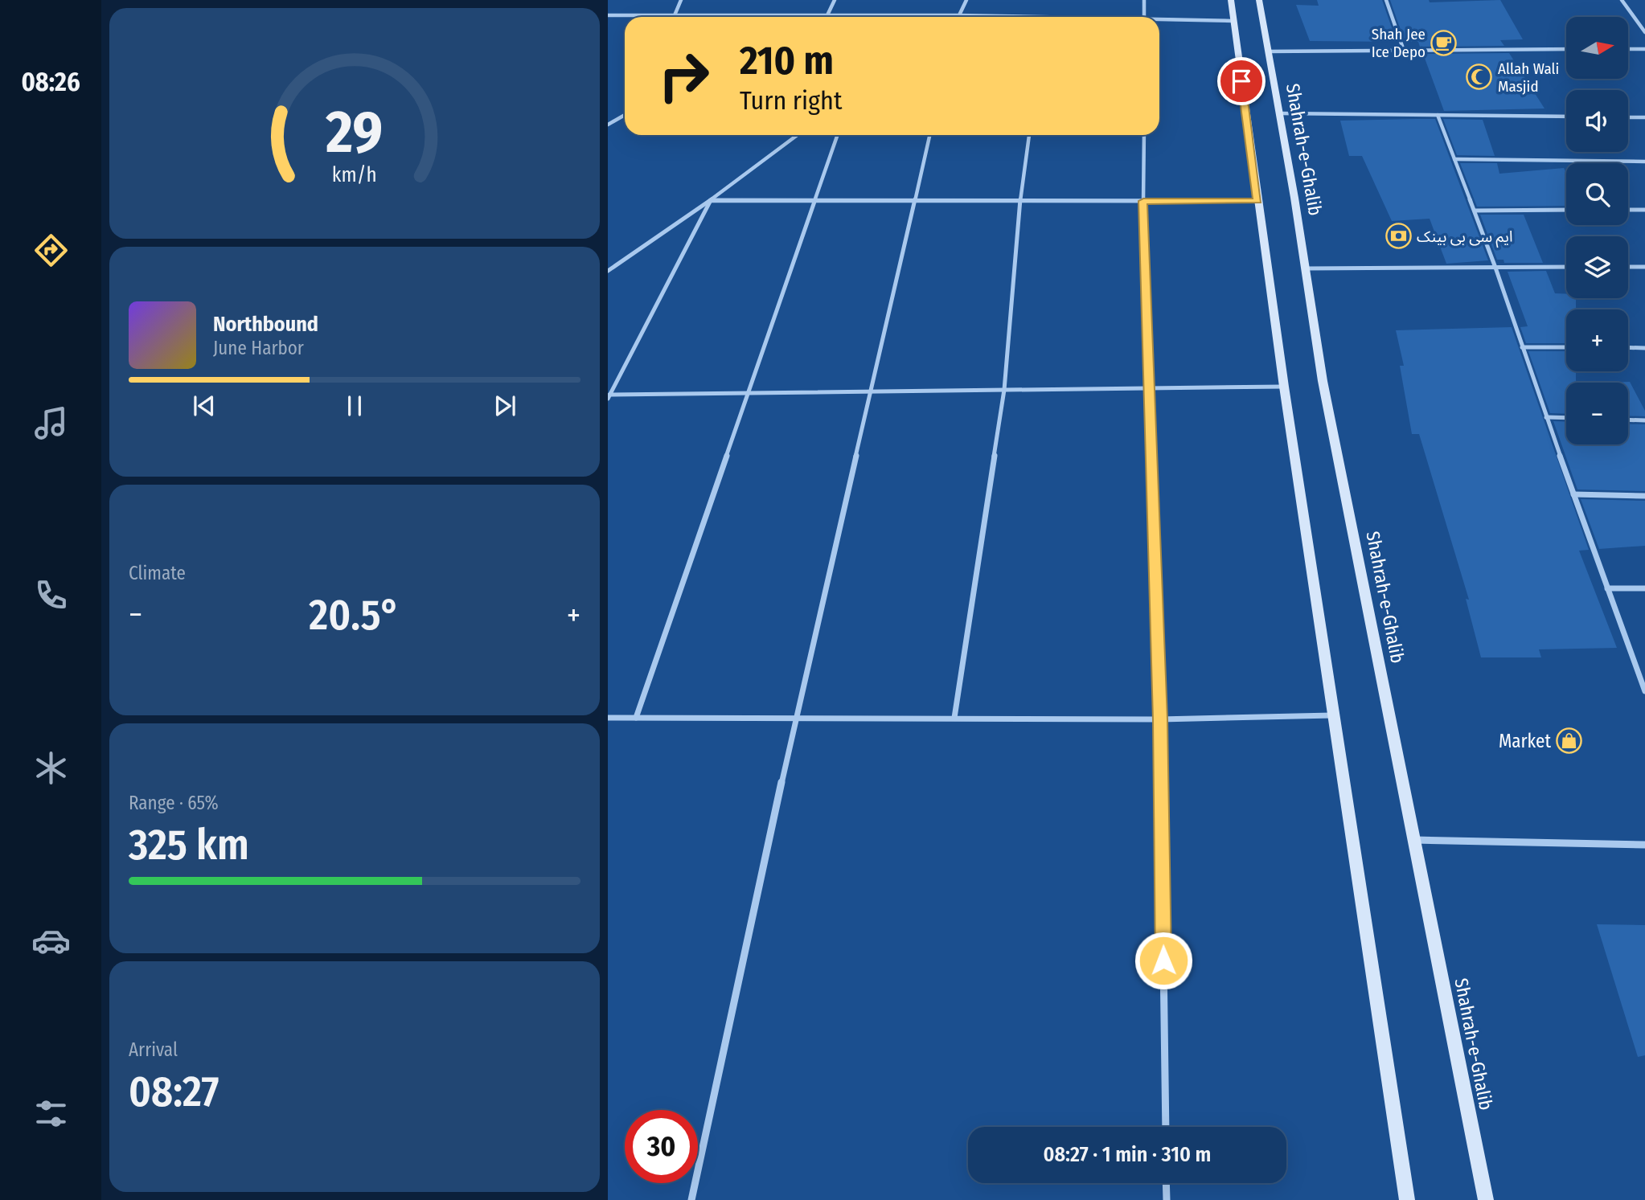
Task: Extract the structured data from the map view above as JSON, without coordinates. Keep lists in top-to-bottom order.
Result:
{
  "streets": {
    "main road": ["Shahrah-e-Ghalib"]
  },
  "places": {
    "cafe": ["Shah Jee Ice Depo"],
    "mosque": ["Allah Wali Masjid"],
    "bank": ["ایم سی بی بینک"],
    "shop": ["Market"]
  },
  "north": "right",
  "page": {
    "tabs": "08:26",
    "map_buttons": ["+", "−"],
    "turn": ["210 m", "Turn right"],
    "song": ["Northbound", "June Harbor"],
    "tile": [
      "Climate",
      ["Range · 65%", "325 km"],
      ["Arrival", "08:27"]
    ],
    "heat": ["−", "20.5°", "+"],
    "limit": "30",
    "trip": "08:27 · 1 min · 310 m",
    "gauge": ["29", "km/h"]
  }
}
